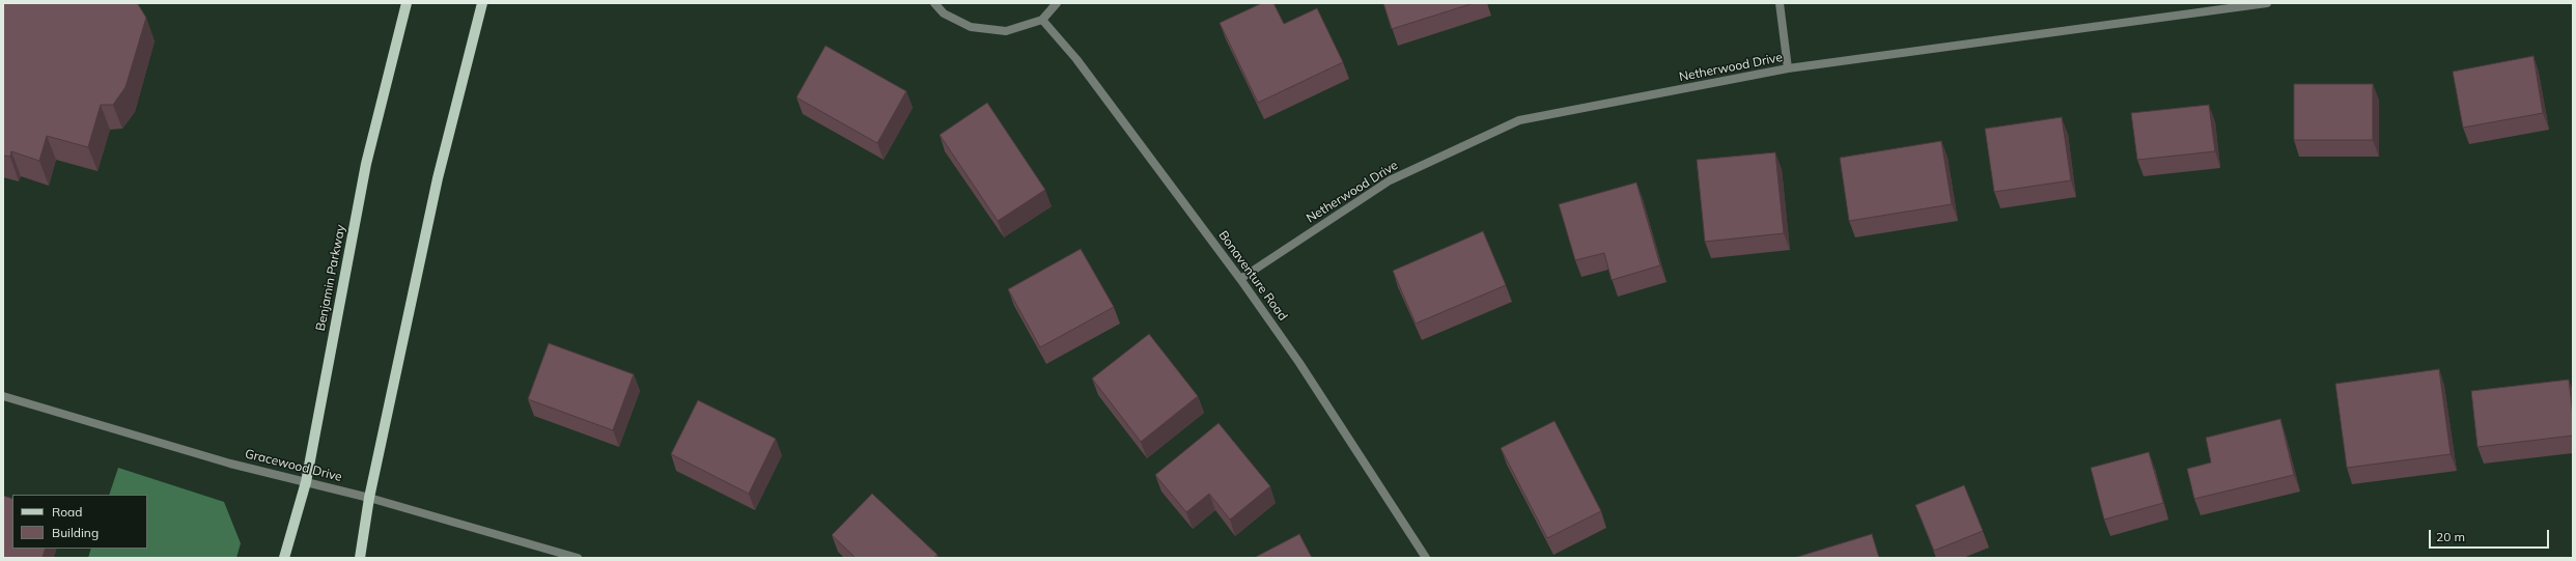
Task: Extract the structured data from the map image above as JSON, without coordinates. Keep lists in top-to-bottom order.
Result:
{
  "streets": {
    "main road": ["Benjamin Parkway"],
    "street": ["Netherwood Drive", "Bonaventure Road", "Gracewood Drive"]
  },
  "crossings": [
    ["Netherwood Drive", "Bonaventure Road"],
    ["Benjamin Parkway", "Gracewood Drive"]
  ],
  "legend": ["Road", "Building"],
  "scale_bar": "20 m"
}
